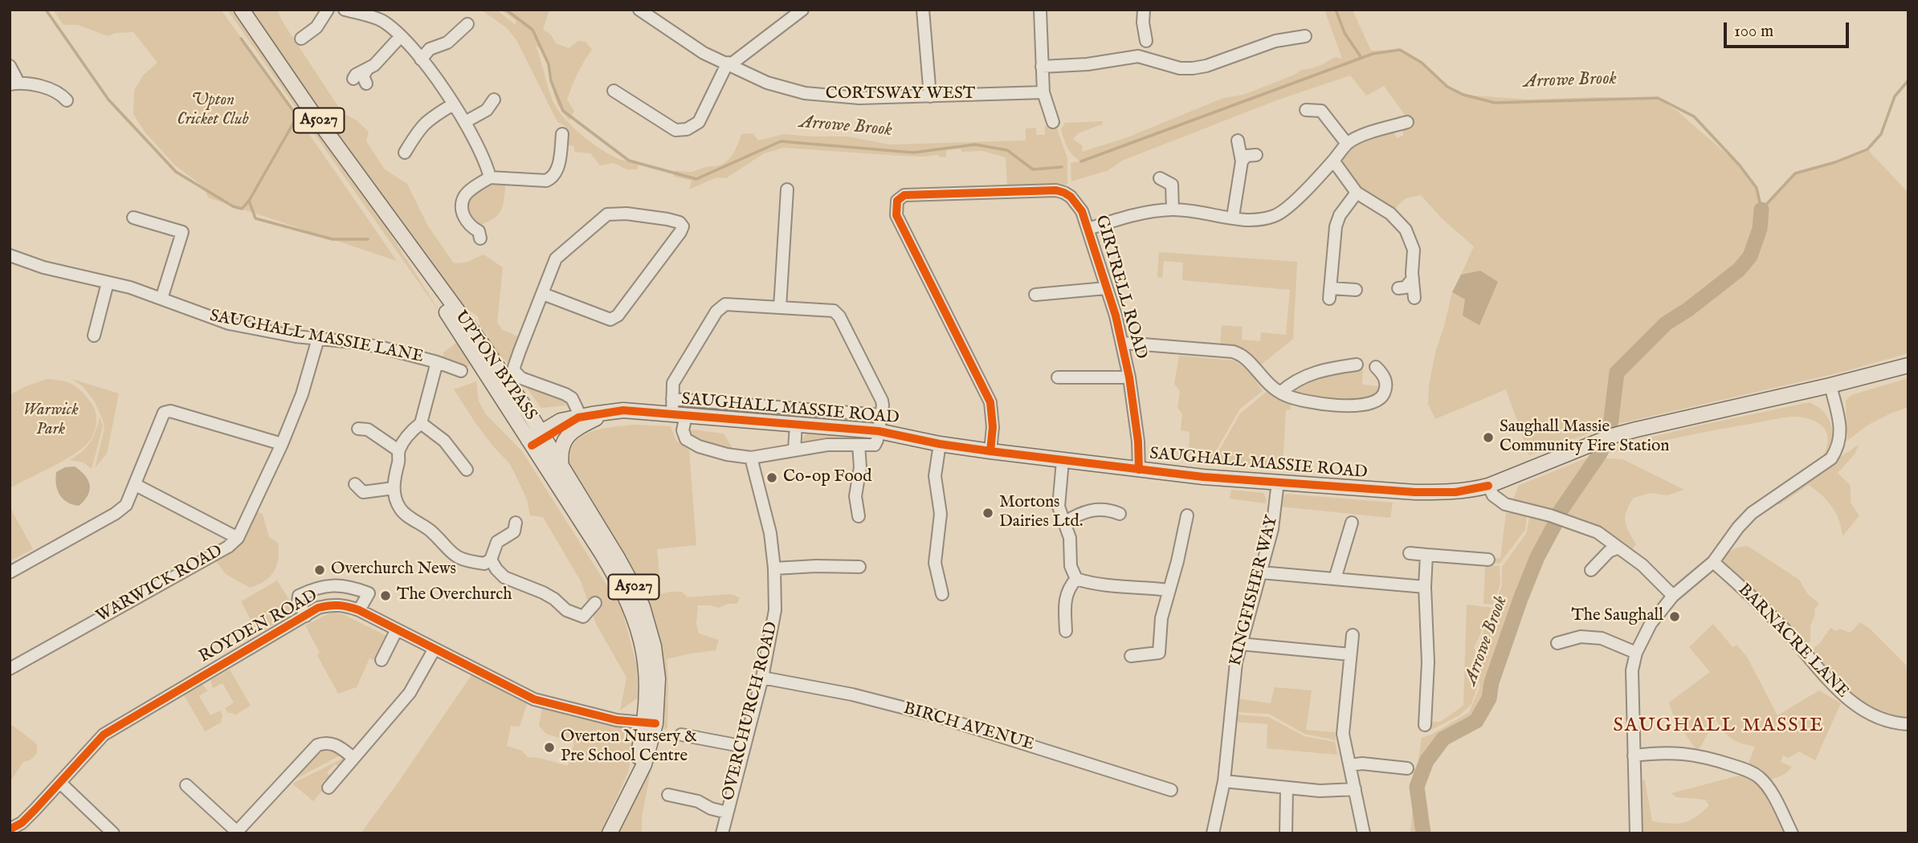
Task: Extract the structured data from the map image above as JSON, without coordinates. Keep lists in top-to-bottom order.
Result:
{
  "streets": {
    "main road": ["A5027", "UPTON BYPASS", "SAUGHALL MASSIE ROAD"],
    "street": [
      "CORTSWAY WEST",
      "GIRTRELL ROAD",
      "SAUGHALL MASSIE LANE",
      "WARWICK ROAD",
      "KINGFISHER WAY",
      "ROYDEN ROAD",
      "BARNACRE LANE",
      "OVERCHURCH ROAD",
      "BIRCH AVENUE"
    ]
  },
  "crossings": [
    ["GIRTRELL ROAD", "SAUGHALL MASSIE ROAD"],
    ["SAUGHALL MASSIE LANE", "WARWICK ROAD"],
    ["UPTON BYPASS", "SAUGHALL MASSIE ROAD"],
    ["UPTON BYPASS", "ROYDEN ROAD"],
    ["SAUGHALL MASSIE ROAD", "KINGFISHER WAY"],
    ["SAUGHALL MASSIE ROAD", "OVERCHURCH ROAD"],
    ["OVERCHURCH ROAD", "BIRCH AVENUE"]
  ],
  "districts": ["SAUGHALL MASSIE"],
  "water": ["Arrowe Brook"],
  "parks": ["Upton Cricket Club", "Warwick Park"],
  "places": [
    "Saughall Massie Community Fire Station",
    "Co-op Food",
    "Mortons Dairies Ltd.",
    "Overchurch News",
    "The Overchurch",
    "The Saughall",
    "Overton Nursery & Pre School Centre"
  ],
  "scale_bar": "100 m"
}
